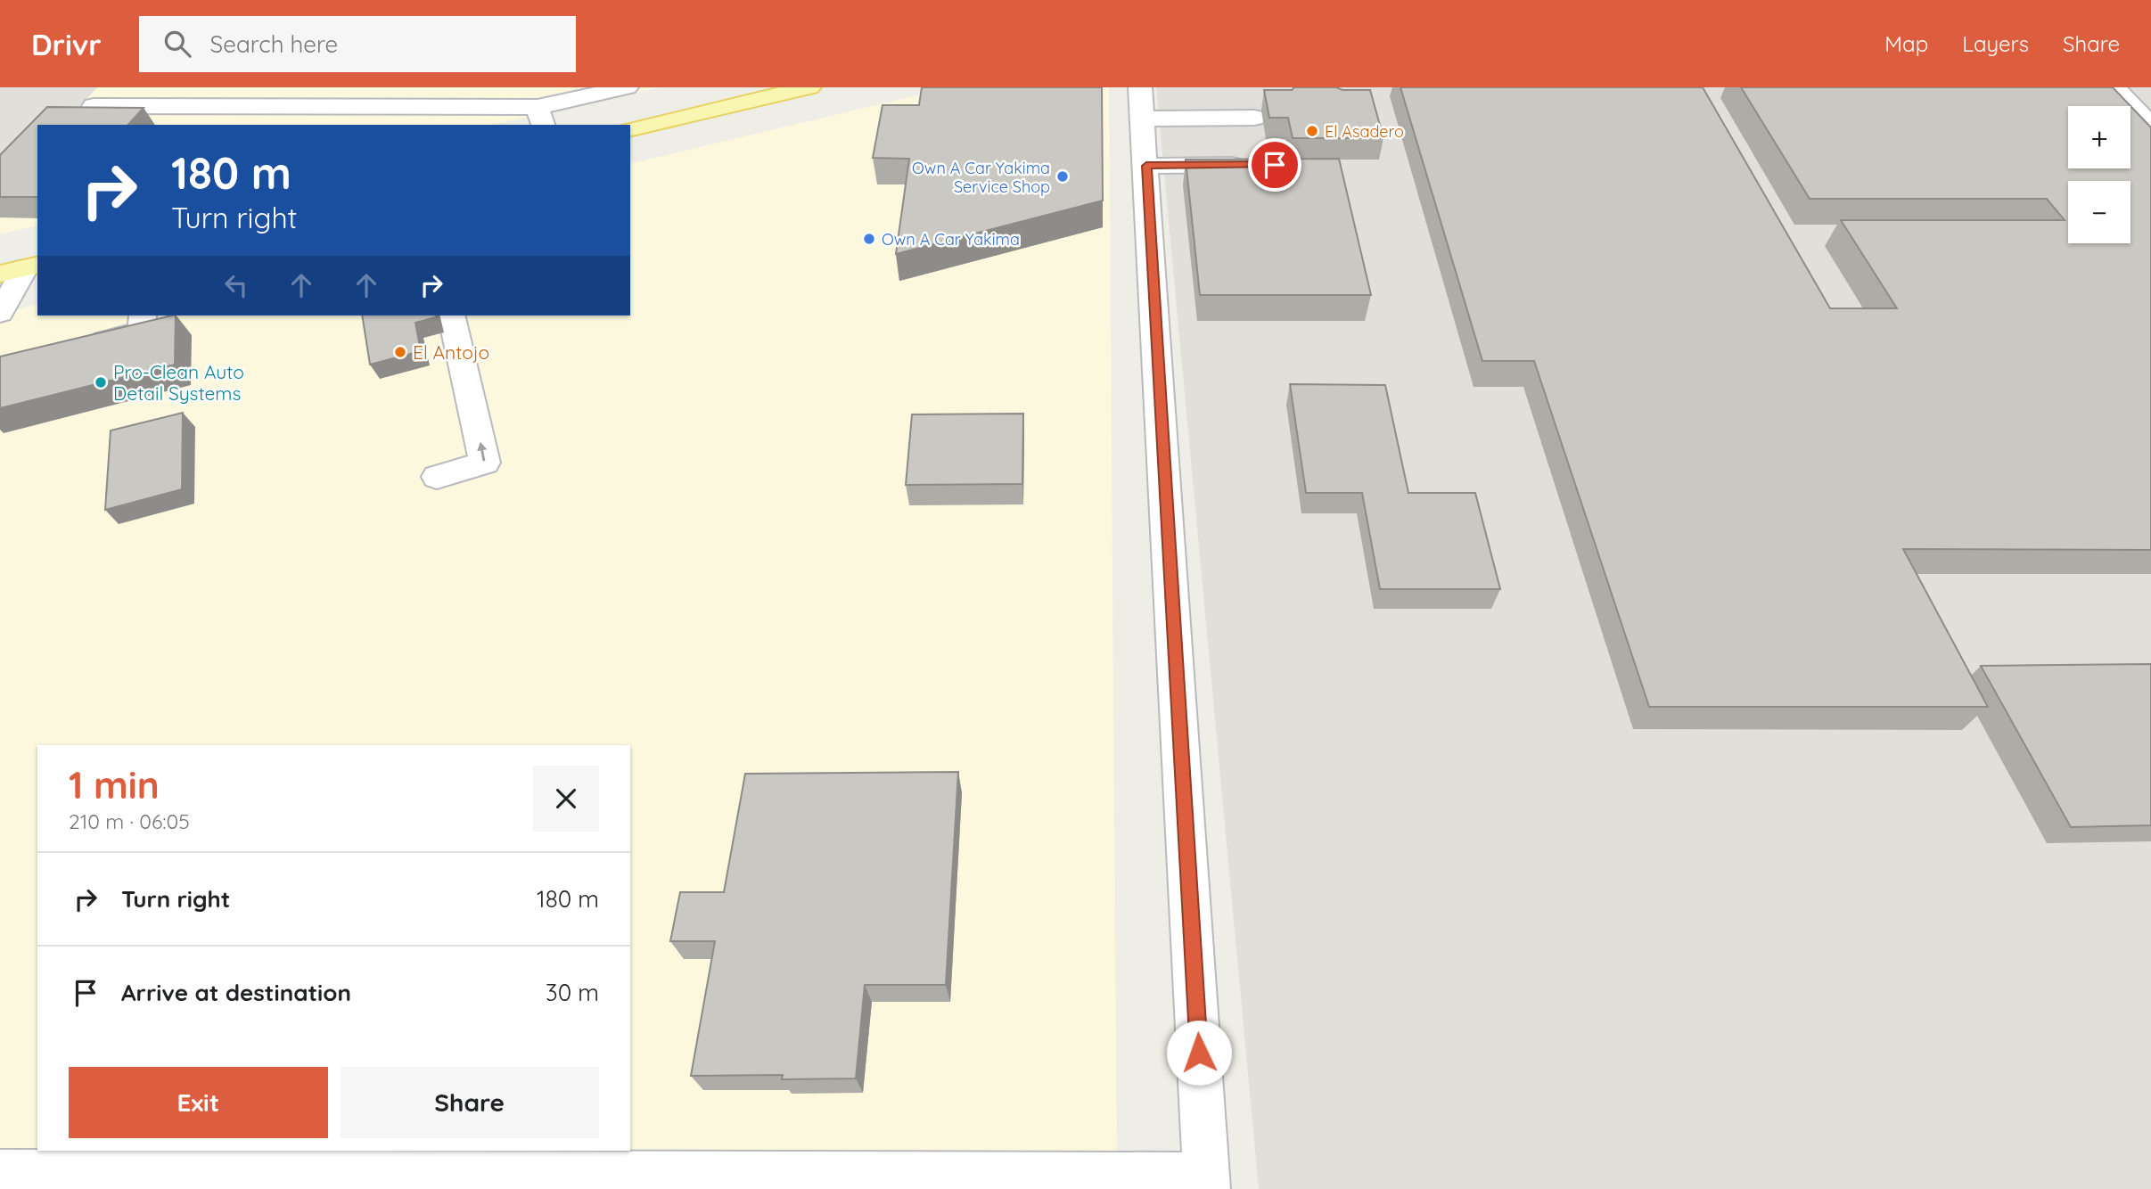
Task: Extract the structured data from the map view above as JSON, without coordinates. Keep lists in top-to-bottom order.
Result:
{
  "places": [
    "El Asadero",
    "Own A Car Yakima Service Shop",
    "Own A Car Yakima",
    "El Antojo",
    "Pro-Clean Auto Detail Systems"
  ],
  "page": {
    "header": "Drivr",
    "search": "Search here",
    "nav": ["Map", "Layers", "Share"],
    "map_buttons": ["+", "−"],
    "turn": ["180 m", "Turn right"],
    "heading": ["1 min", "210 m · 06:05"],
    "list": [
      {
        "name": "Turn right",
        "value": "180 m"
      },
      {
        "name": "Arrive at destination",
        "value": "30 m"
      }
    ],
    "buttons": ["Exit", "Share"]
  }
}
